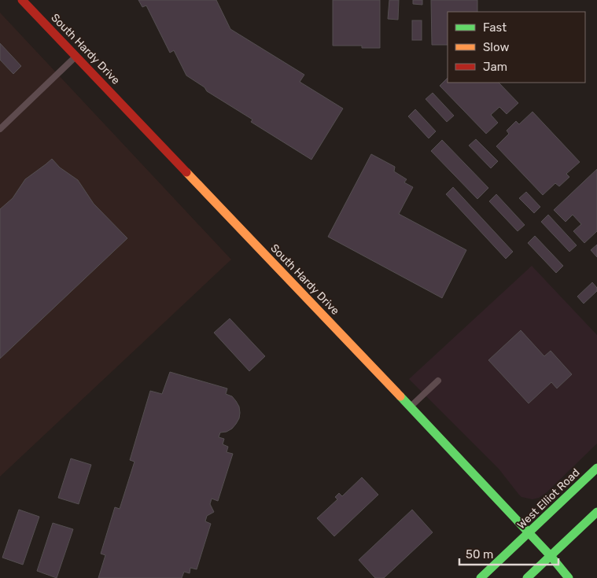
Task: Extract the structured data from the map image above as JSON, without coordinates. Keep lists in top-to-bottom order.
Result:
{
  "streets": {
    "street": ["South Hardy Drive", "West Elliot Road"]
  },
  "crossings": [
    ["South Hardy Drive", "West Elliot Road"]
  ],
  "legend": ["Fast", "Slow", "Jam"],
  "scale_bar": "50 m"
}
